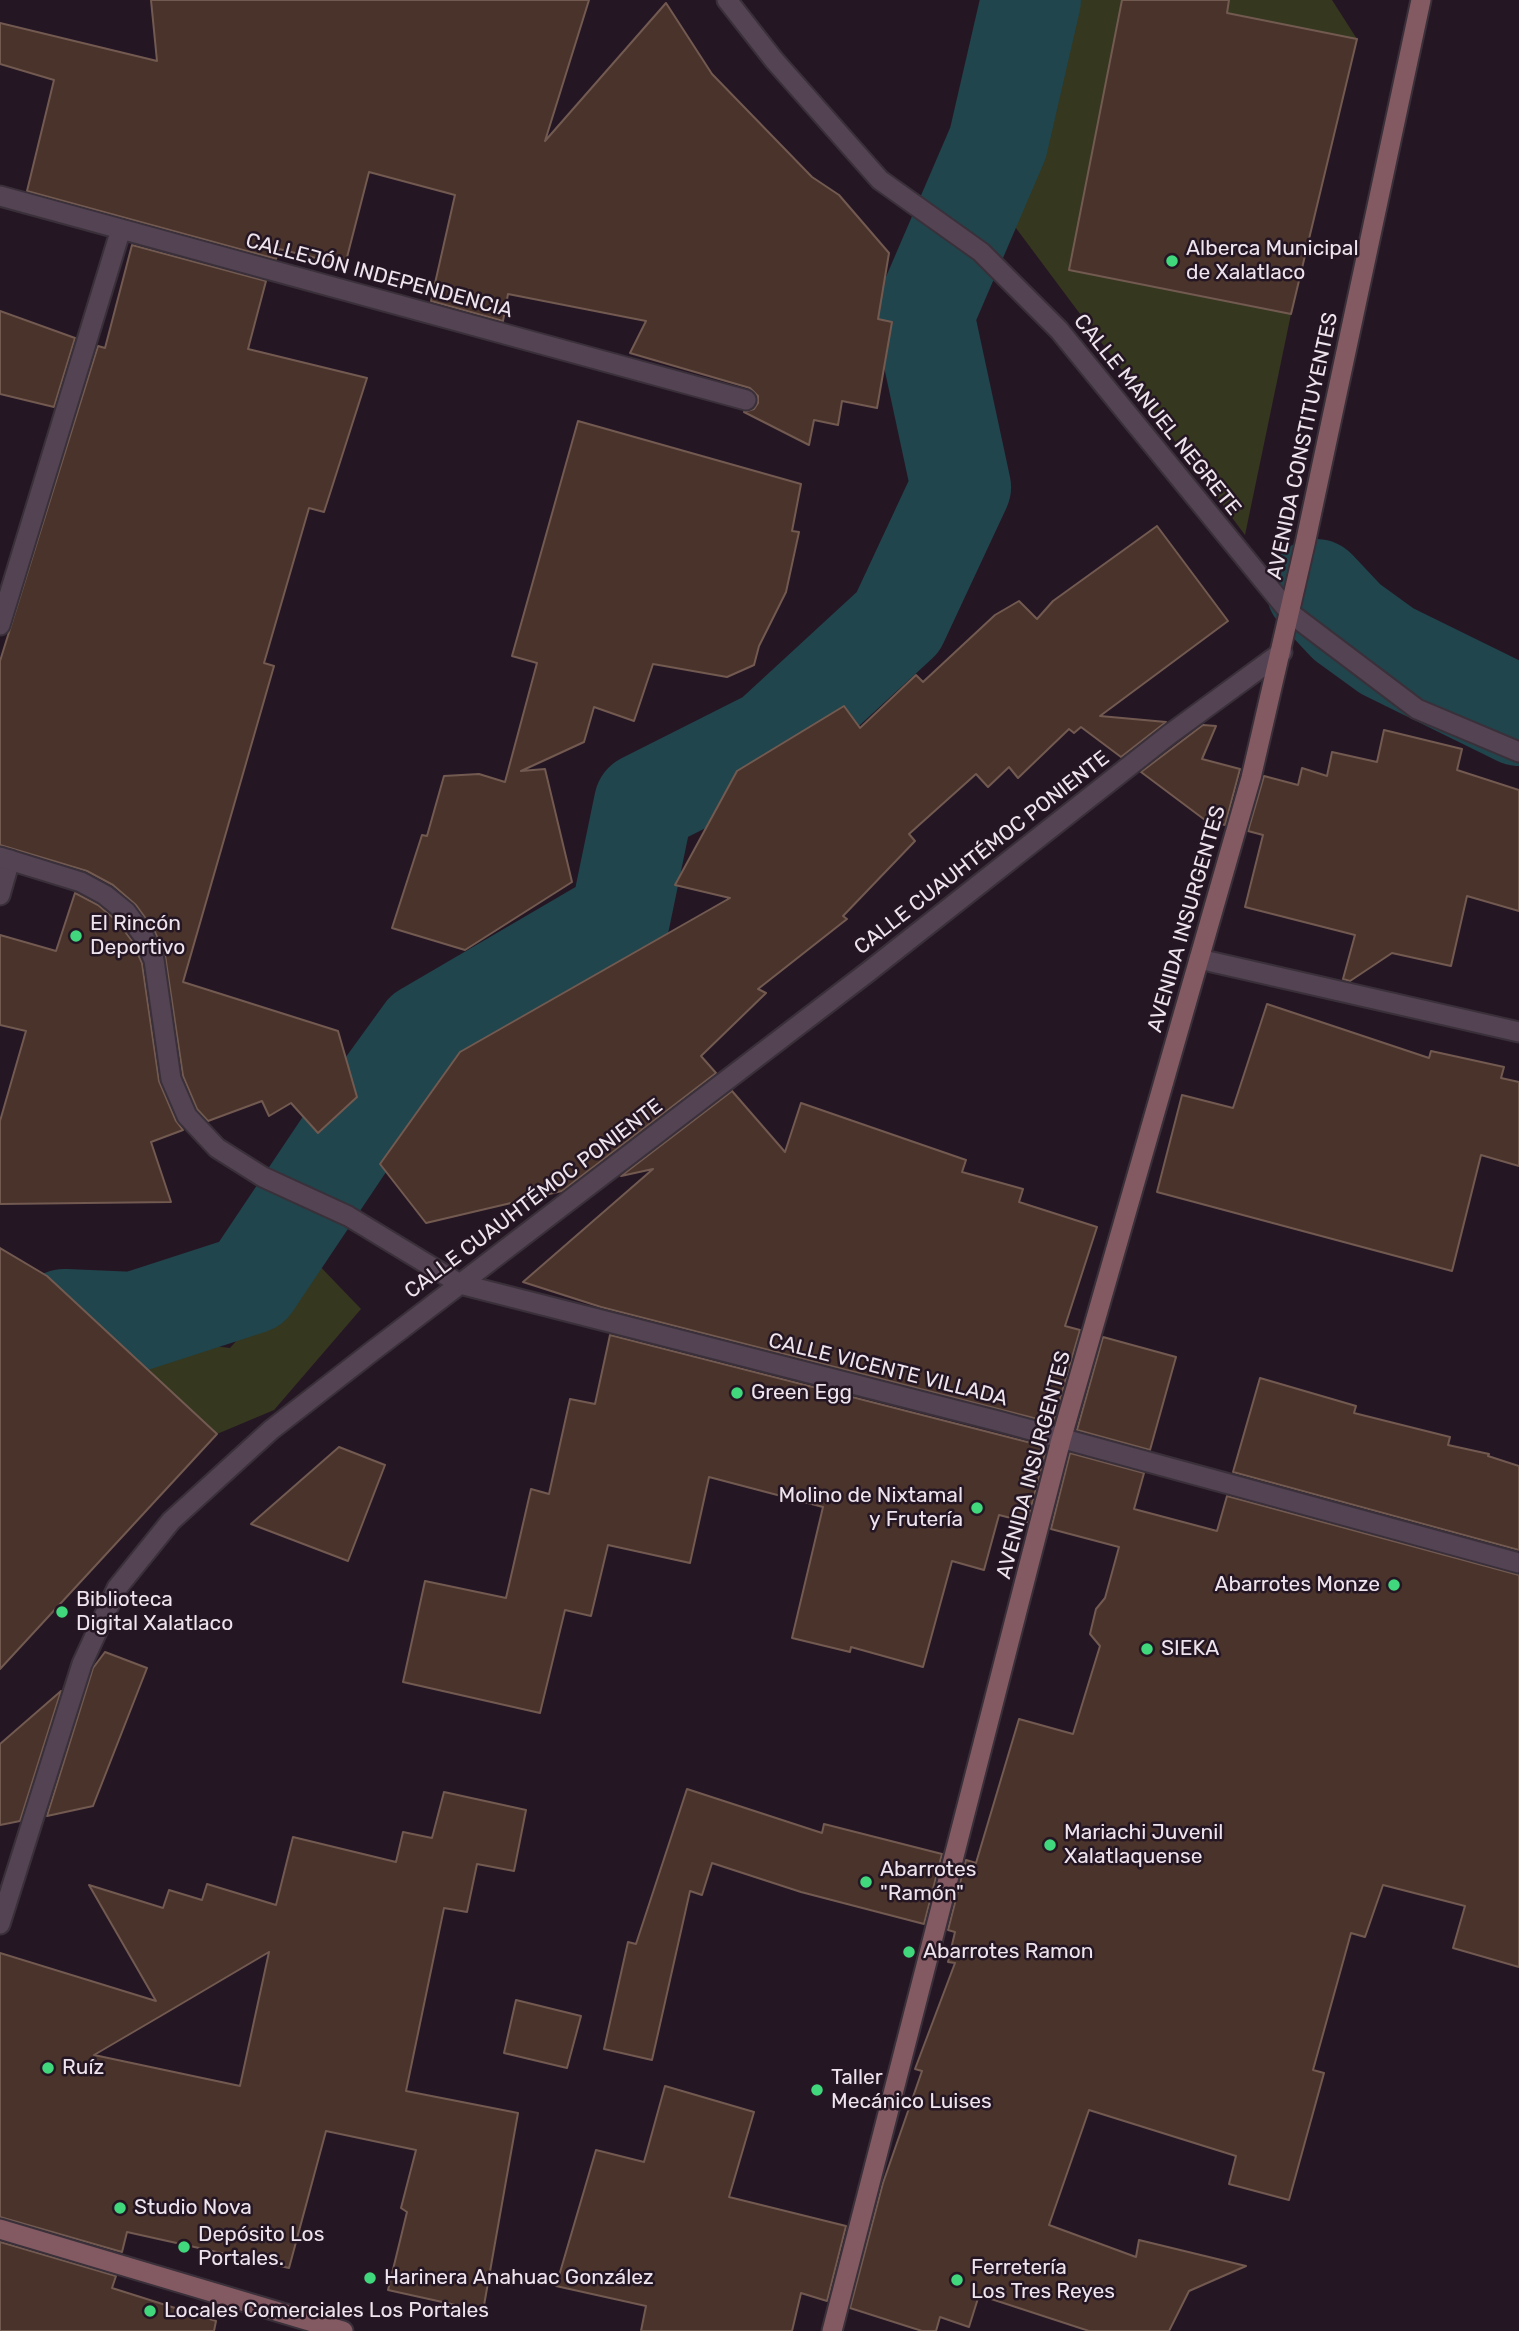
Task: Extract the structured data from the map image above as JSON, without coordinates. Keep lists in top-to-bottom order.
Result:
{
  "streets": {
    "main road": ["AVENIDA CONSTITUYENTES", "AVENIDA INSURGENTES"],
    "street": [
      "CALLEJÓN INDEPENDENCIA",
      "CALLE MANUEL NEGRETE",
      "CALLE CUAUHTÉMOC PONIENTE",
      "CALLE VICENTE VILLADA"
    ]
  },
  "crossings": [
    ["CALLE MANUEL NEGRETE", "AVENIDA CONSTITUYENTES"],
    ["CALLE MANUEL NEGRETE", "AVENIDA INSURGENTES"],
    ["AVENIDA CONSTITUYENTES", "AVENIDA INSURGENTES"],
    ["CALLE CUAUHTÉMOC PONIENTE", "AVENIDA INSURGENTES"],
    ["CALLE CUAUHTÉMOC PONIENTE", "CALLE VICENTE VILLADA"],
    ["AVENIDA INSURGENTES", "CALLE VICENTE VILLADA"]
  ],
  "places": [
    "Alberca Municipal de Xalatlaco",
    "El Rincón Deportivo",
    "Green Egg",
    "Molino de Nixtamal y Frutería",
    "Abarrotes Monze",
    "Biblioteca Digital Xalatlaco",
    "SIEKA",
    "Mariachi Juvenil Xalatlaquense",
    "Abarrotes \"Ramón\"",
    "Abarrotes Ramon",
    "Ruíz",
    "Taller Mecánico Luises",
    "Studio Nova",
    "Depósito Los Portales.",
    "Harinera Anahuac González",
    "Ferretería Los Tres Reyes",
    "Locales Comerciales Los Portales"
  ]
}
